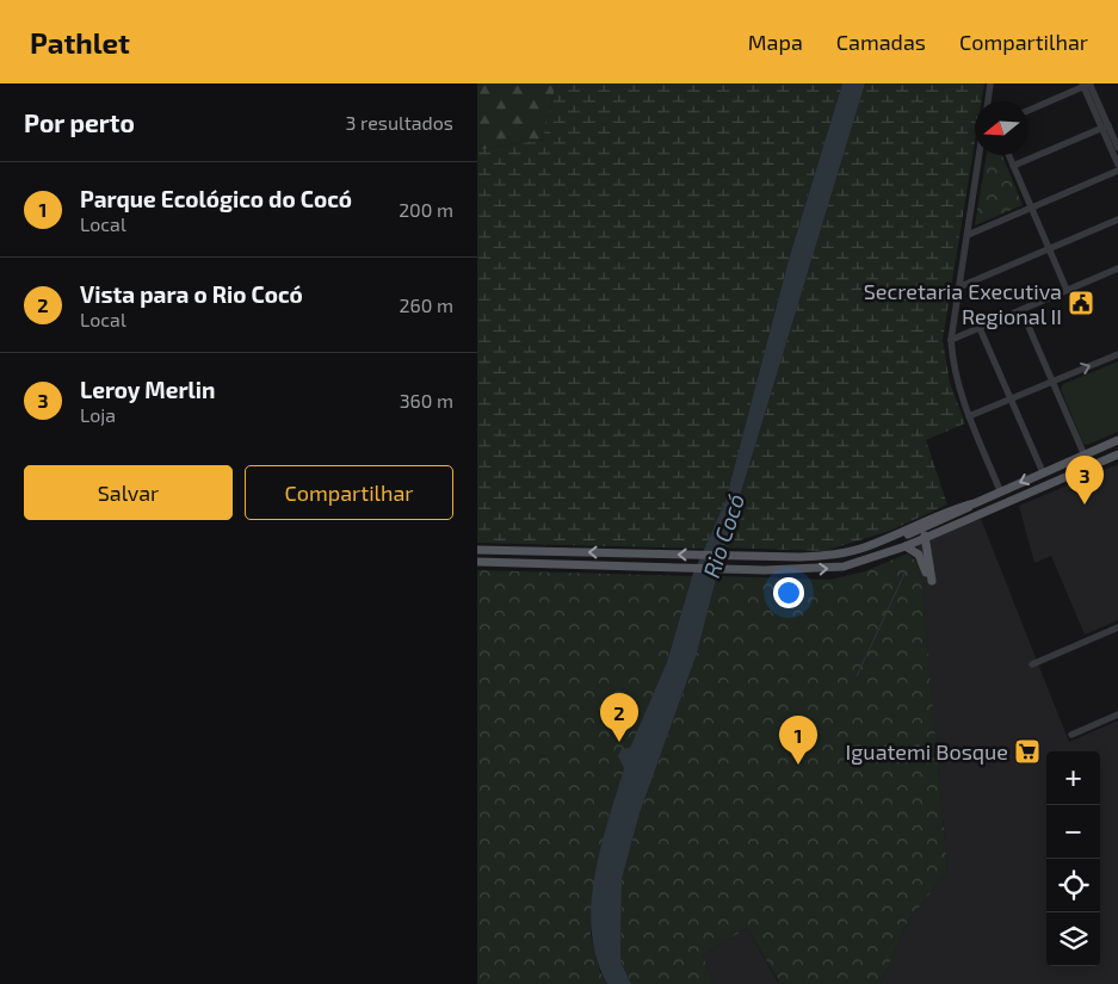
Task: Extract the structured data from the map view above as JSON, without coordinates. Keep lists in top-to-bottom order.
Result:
{
  "water": ["Rio Cocó"],
  "places": {
    "public building": ["Secretaria Executiva Regional II"],
    "supermarket": ["Iguatemi Bosque"]
  },
  "north": "left",
  "page": {
    "header": "Pathlet",
    "nav": ["Mapa", "Camadas", "Compartilhar"],
    "heading": ["Por perto", "3 resultados"],
    "list": [
      {
        "mark": "1",
        "name": "Parque Ecológico do Cocó",
        "note": "Local",
        "value": "200 m"
      },
      {
        "mark": "2",
        "name": "Vista para o Rio Cocó",
        "note": "Local",
        "value": "260 m"
      },
      {
        "mark": "3",
        "name": "Leroy Merlin",
        "note": "Loja",
        "value": "360 m"
      }
    ],
    "buttons": ["Salvar", "Compartilhar"],
    "pins": ["3", "2", "1"],
    "map_buttons": ["+", "−"]
  }
}
